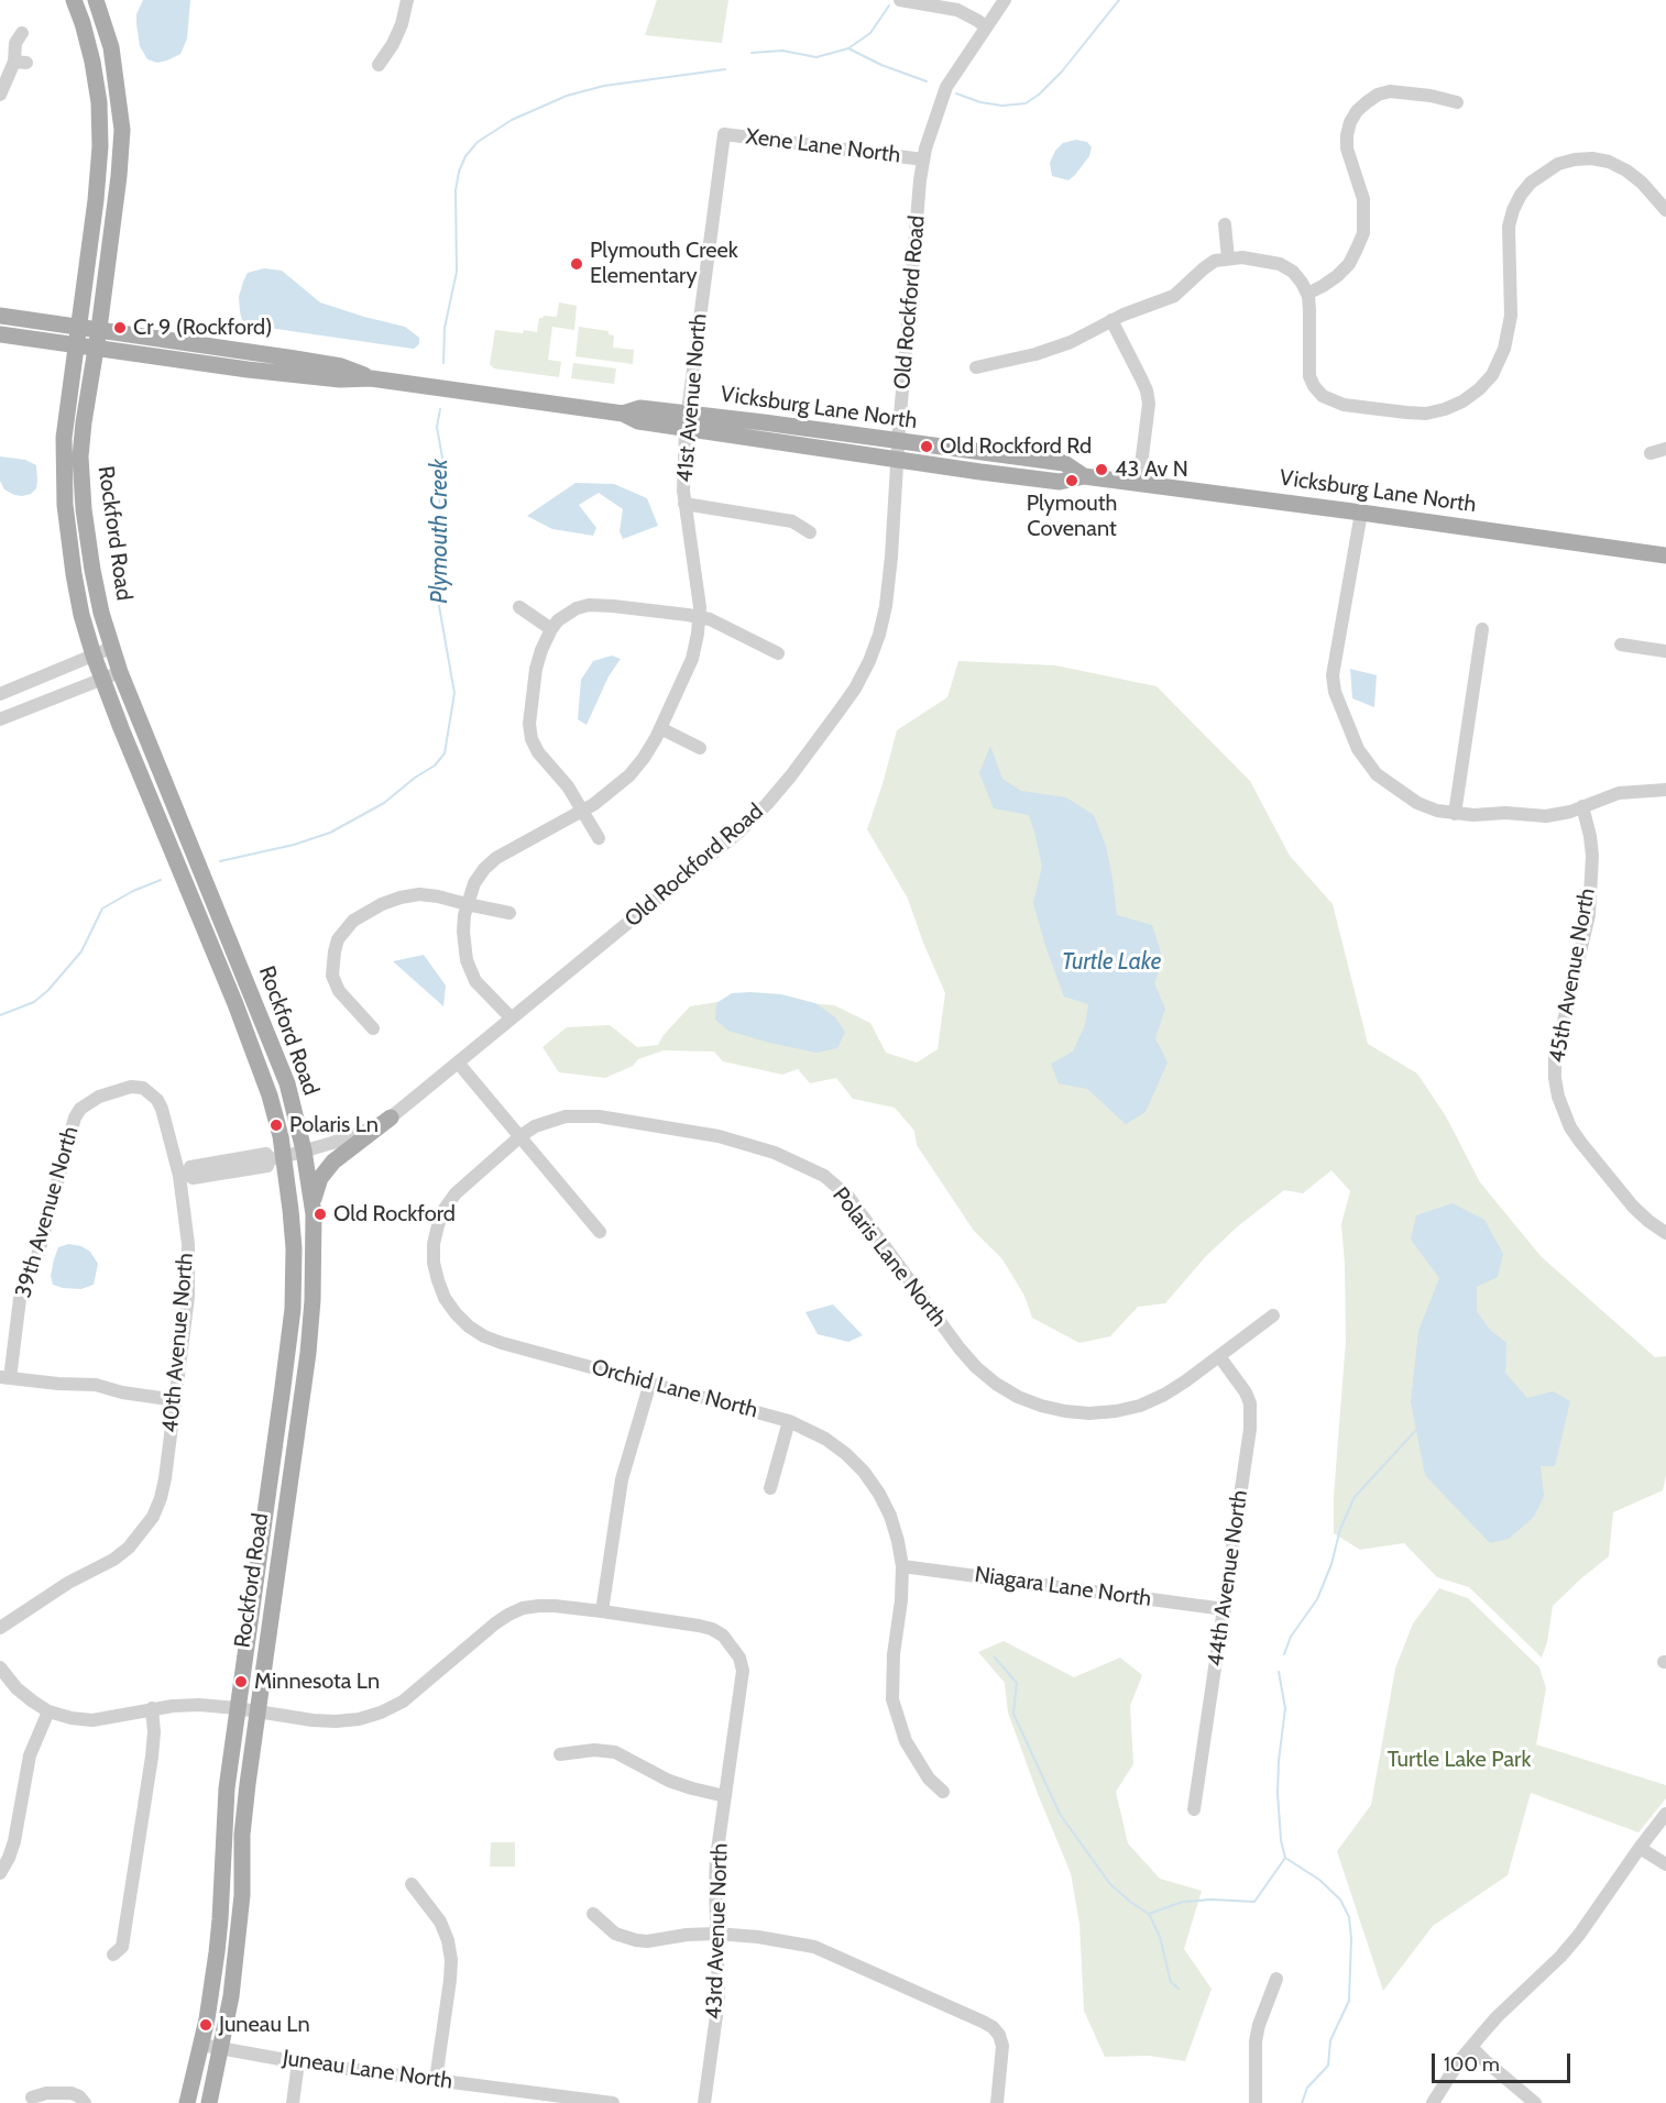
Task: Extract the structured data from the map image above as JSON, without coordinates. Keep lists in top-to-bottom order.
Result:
{
  "streets": {
    "main road": ["Vicksburg Lane North", "Rockford Road"],
    "street": [
      "Xene Lane North",
      "Old Rockford Road",
      "41st Avenue North",
      "45th Avenue North",
      "39th Avenue North",
      "Polaris Lane North",
      "40th Avenue North",
      "Orchid Lane North",
      "44th Avenue North",
      "Niagara Lane North",
      "43rd Avenue North",
      "Juneau Lane North"
    ]
  },
  "crossings": [
    ["Xene Lane North", "Old Rockford Road"],
    ["Xene Lane North", "41st Avenue North"],
    ["Old Rockford Road", "41st Avenue North"],
    ["Old Rockford Road", "Vicksburg Lane North"],
    ["Old Rockford Road", "Rockford Road"],
    ["Old Rockford Road", "40th Avenue North"],
    ["41st Avenue North", "Vicksburg Lane North"],
    ["Vicksburg Lane North", "Rockford Road"],
    ["Rockford Road", "Juneau Lane North"],
    ["39th Avenue North", "40th Avenue North"],
    ["Polaris Lane North", "Orchid Lane North"],
    ["Polaris Lane North", "44th Avenue North"],
    ["Orchid Lane North", "Niagara Lane North"],
    ["44th Avenue North", "Niagara Lane North"]
  ],
  "water": ["Plymouth Creek", "Turtle Lake"],
  "parks": ["Turtle Lake Park"],
  "places": [
    "Plymouth Creek Elementary",
    "Cr 9 (Rockford)",
    "Old Rockford Rd",
    "43 Av N",
    "Plymouth Covenant",
    "Polaris Ln",
    "Old Rockford",
    "Minnesota Ln",
    "Juneau Ln"
  ],
  "scale_bar": "100 m"
}
